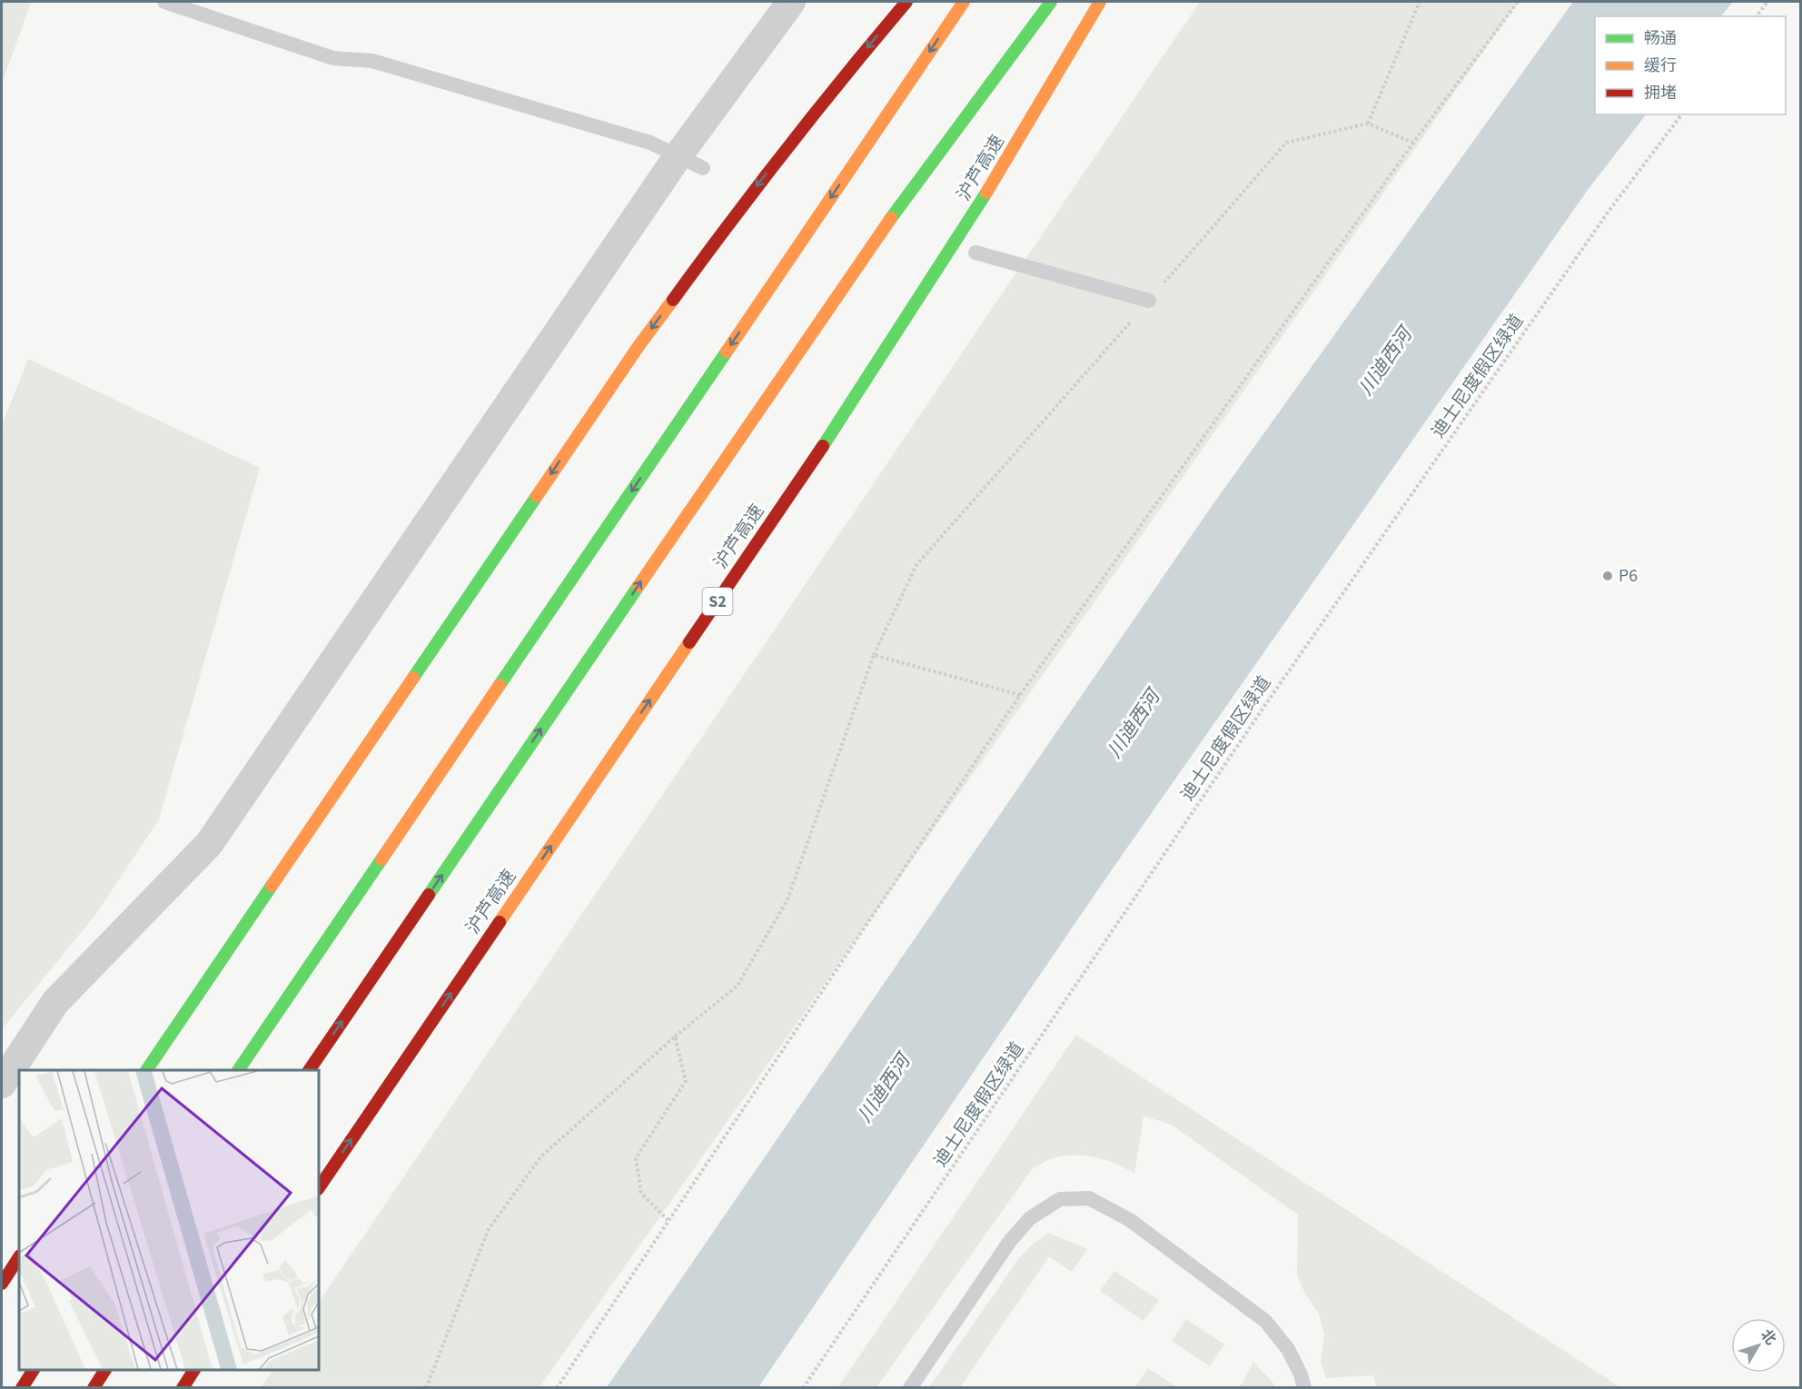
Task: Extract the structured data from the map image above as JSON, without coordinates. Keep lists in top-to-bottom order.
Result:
{
  "streets": {
    "highway": ["沪芦高速", "S2"],
    "path": ["迪士尼度假区绿道"]
  },
  "water": ["川迪西河"],
  "places": ["P6"],
  "legend": ["畅通", "缓行", "拥堵"],
  "north": "top right"
}
